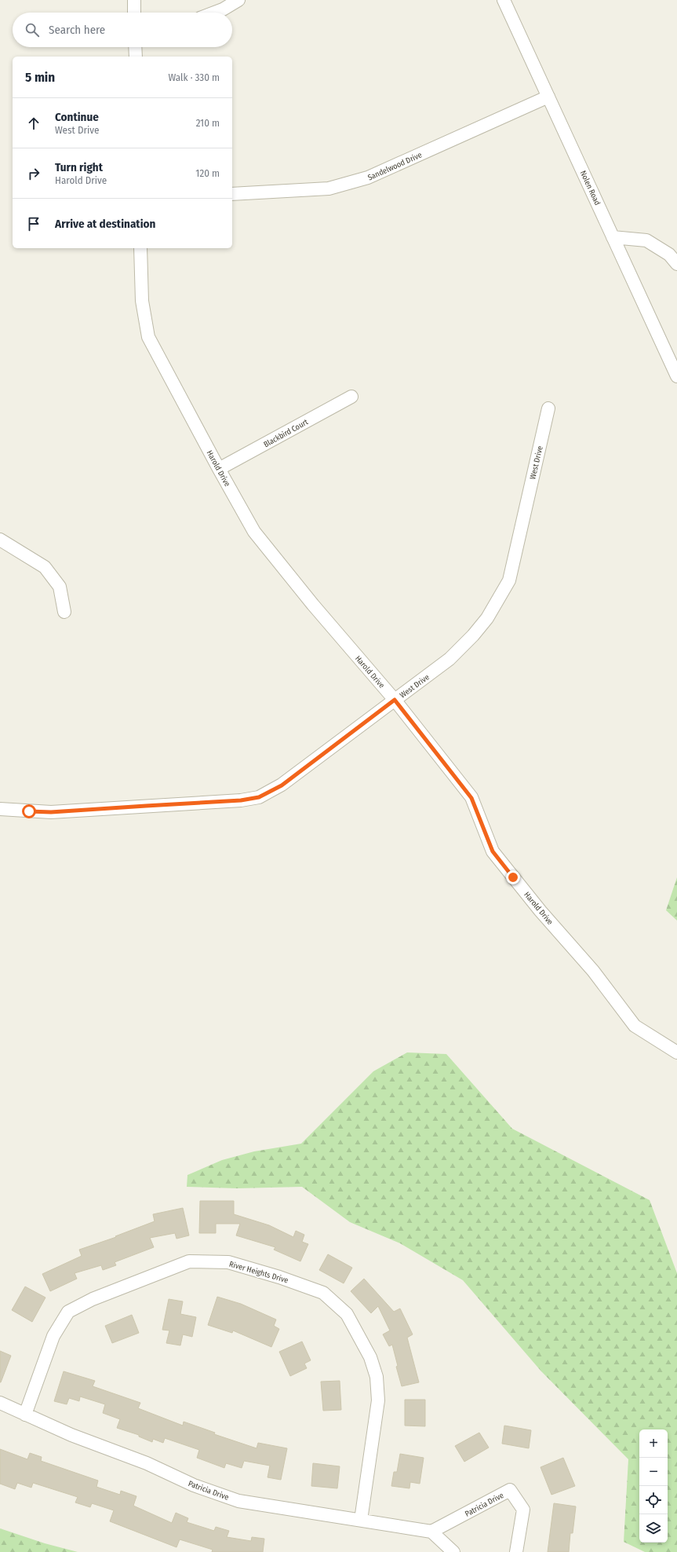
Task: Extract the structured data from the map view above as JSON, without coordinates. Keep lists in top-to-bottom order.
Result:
{
  "streets": {
    "street": [
      "Sandelwood Drive",
      "Nolen Road",
      "Blackbird Court",
      "West Drive",
      "Harold Drive",
      "River Heights Drive",
      "Patricia Drive"
    ]
  },
  "crossings": [
    ["Sandelwood Drive", "Nolen Road"],
    ["Blackbird Court", "Harold Drive"],
    ["West Drive", "Harold Drive"],
    ["River Heights Drive", "Patricia Drive"]
  ],
  "page": {
    "search": "Search here",
    "heading": ["5 min", "Walk · 330 m"],
    "list": [
      ["Continue", "West Drive", "210 m"],
      ["Turn right", "Harold Drive", "120 m"],
      "Arrive at destination"
    ],
    "map_buttons": ["+", "−"]
  }
}
